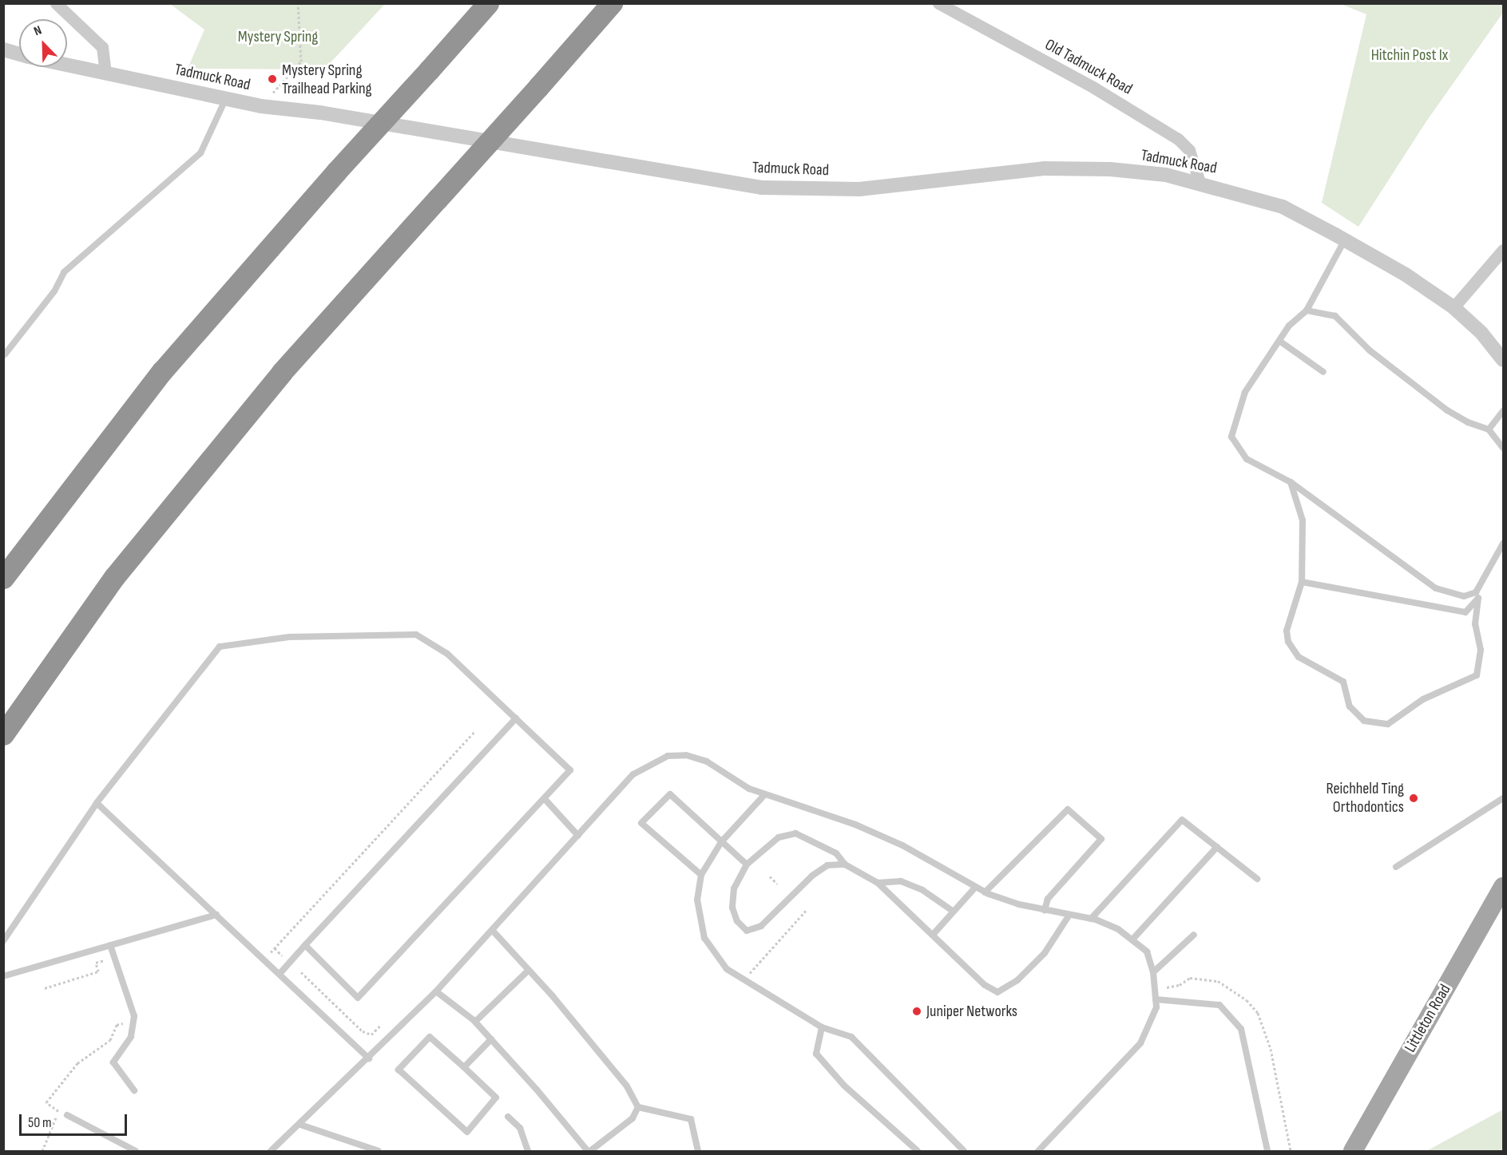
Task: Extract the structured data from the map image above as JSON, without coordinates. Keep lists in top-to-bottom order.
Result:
{
  "streets": {
    "main road": ["Littleton Road"],
    "street": ["Old Tadmuck Road", "Tadmuck Road"]
  },
  "crossings": [
    ["Old Tadmuck Road", "Tadmuck Road"]
  ],
  "parks": ["Mystery Spring", "Hitchin Post Ix"],
  "places": ["Mystery Spring Trailhead Parking", "Reichheld Ting Orthodontics", "Juniper Networks"],
  "scale_bar": "50 m",
  "north": "top left"
}
